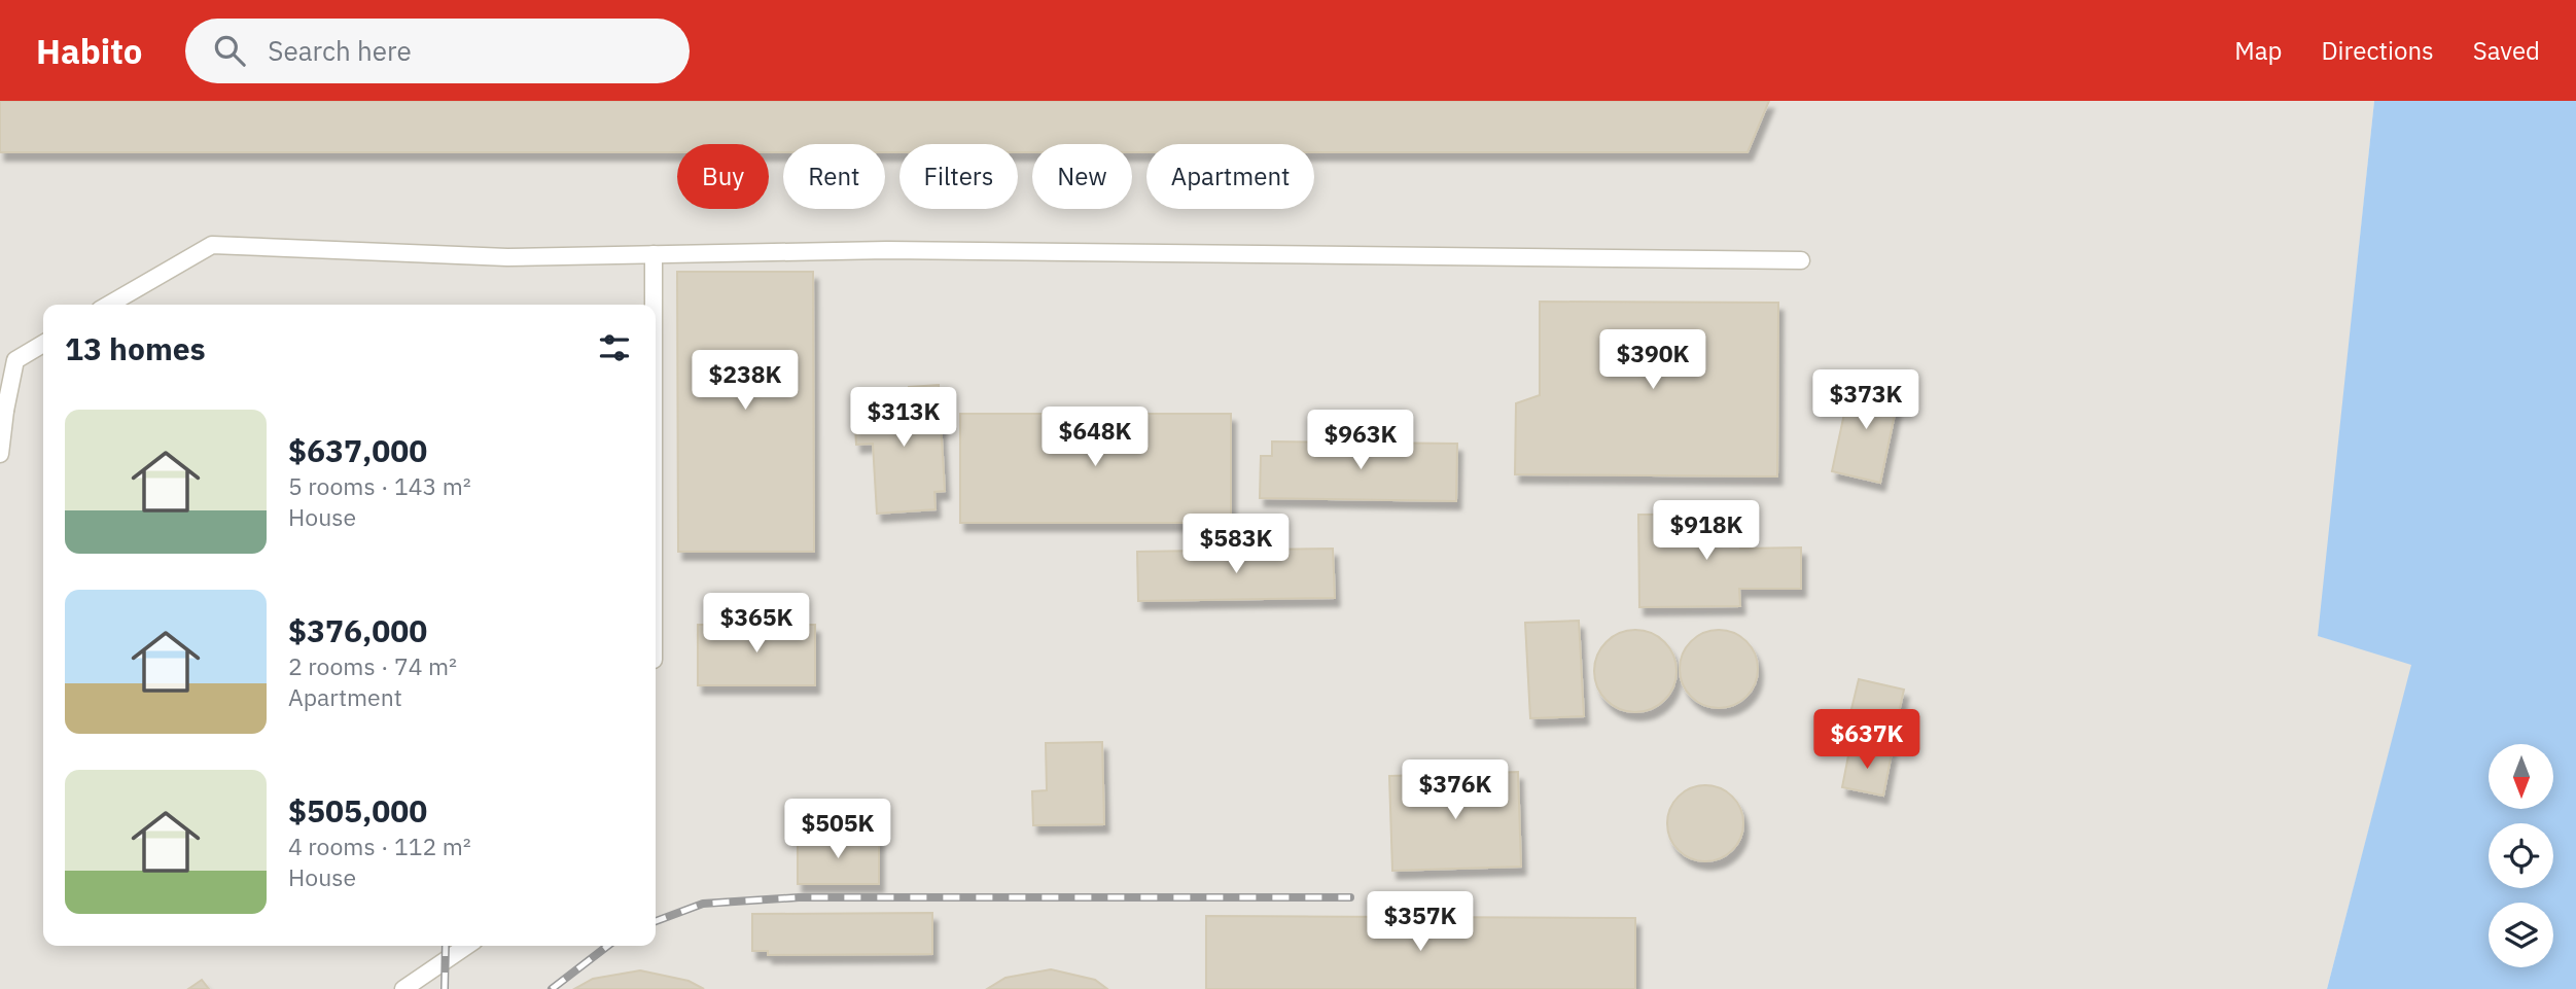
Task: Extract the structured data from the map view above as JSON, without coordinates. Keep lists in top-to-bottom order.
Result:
{
  "north": "bottom",
  "page": {
    "header": "Habito",
    "search": "Search here",
    "nav": ["Map", "Directions", "Saved"],
    "chip": [
      "Buy",
      "Rent",
      "Filters",
      "New",
      "Apartment"
    ],
    "heading": "13 homes",
    "price": [
      "$390K",
      "$238K",
      "$373K",
      "$313K",
      "$648K",
      "$963K",
      "$918K",
      "$583K",
      "$365K",
      "$637K",
      "$376K",
      "$505K",
      "$357K"
    ],
    "list": [
      {
        "name": "$637,000",
        "note": "5 rooms · 143 m² · House"
      },
      {
        "name": "$376,000",
        "note": "2 rooms · 74 m² · Apartment"
      },
      {
        "name": "$505,000",
        "note": "4 rooms · 112 m² · House"
      }
    ]
  }
}
